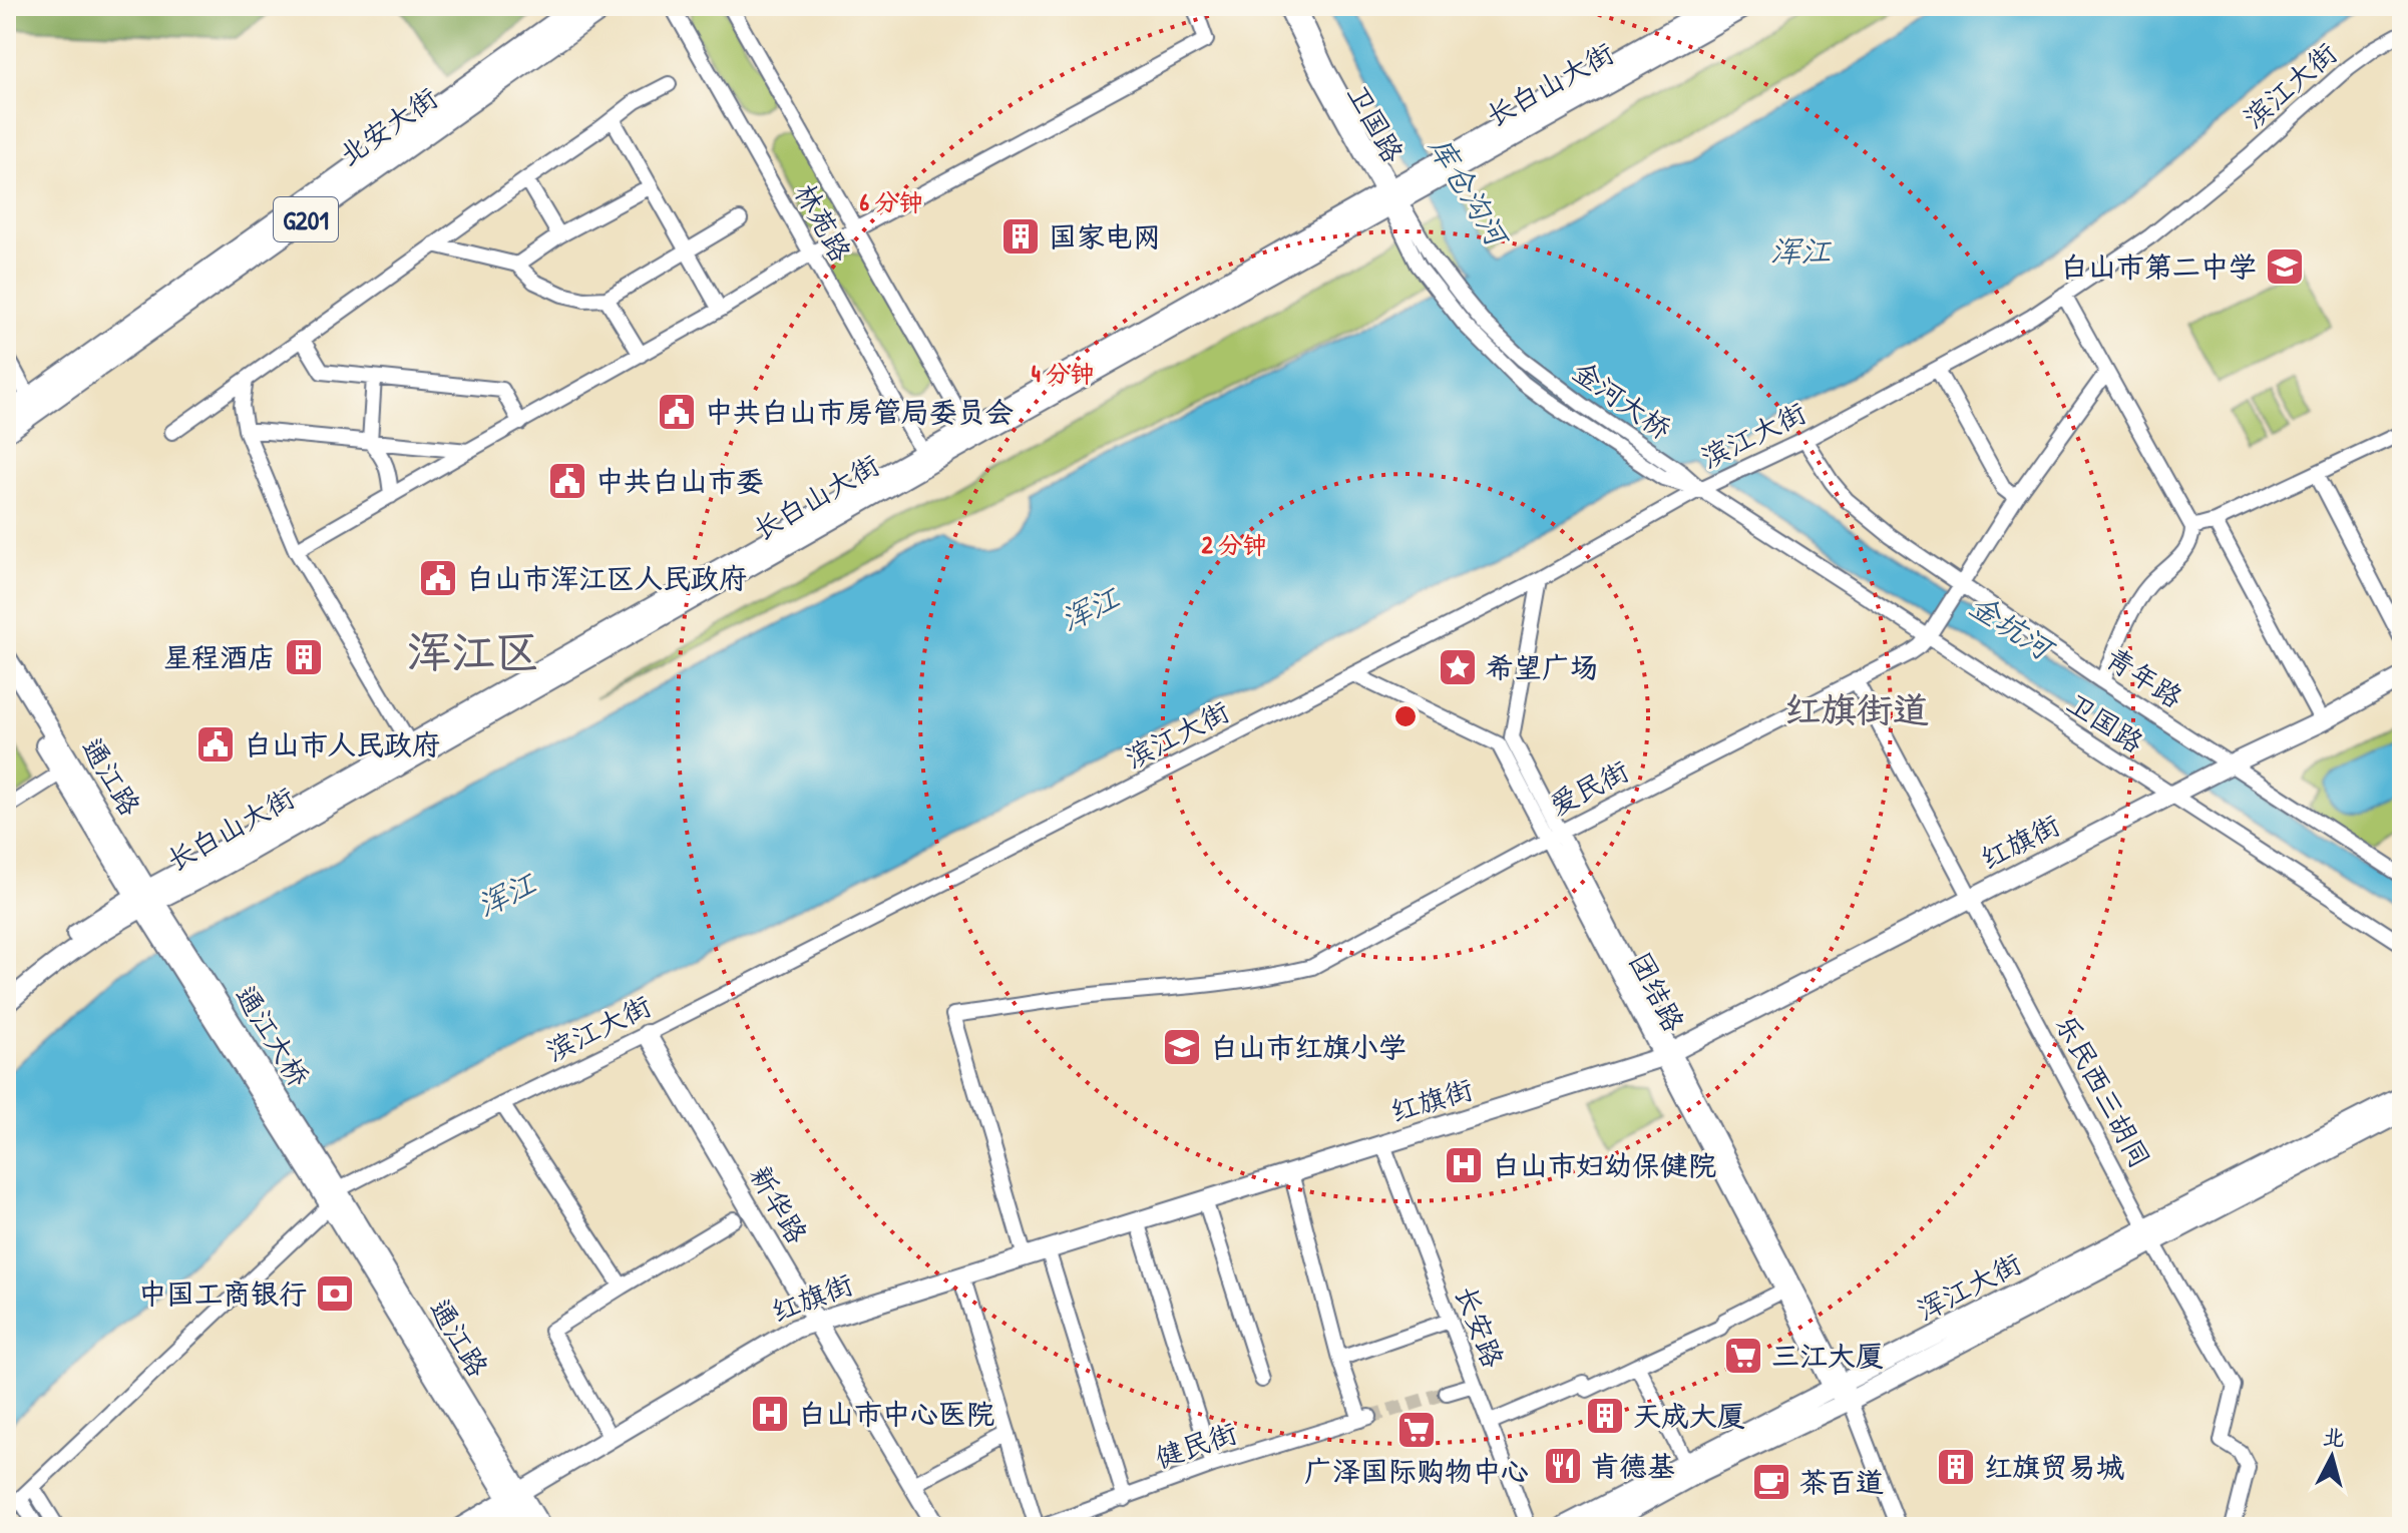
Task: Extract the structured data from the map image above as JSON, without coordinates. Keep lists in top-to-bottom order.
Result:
{
  "streets": {
    "highway": ["北安大街", "G201"],
    "main road": [
      "长白山大街",
      "通江路",
      "红旗街",
      "通江大桥",
      "新华路",
      "浑江大街"
    ],
    "street": [
      "滨江大街",
      "卫国路",
      "林苑路",
      "金河大桥",
      "青年路",
      "爱民街",
      "团结路",
      "乐民西三胡同",
      "长安路",
      "健民街"
    ]
  },
  "crossings": [
    ["长白山大街", "卫国路"],
    ["长白山大街", "林苑路"],
    ["长白山大街", "通江路"],
    ["滨江大街", "卫国路"],
    ["滨江大街", "金河大桥"],
    ["滨江大街", "青年路"],
    ["滨江大街", "通江路"],
    ["滨江大街", "通江大桥"],
    ["滨江大街", "新华路"],
    ["卫国路", "金河大桥"],
    ["卫国路", "爱民街"],
    ["卫国路", "红旗街"],
    ["青年路", "爱民街"],
    ["青年路", "红旗街"],
    ["通江路", "红旗街"],
    ["通江路", "通江大桥"],
    ["爱民街", "红旗街"],
    ["爱民街", "团结路"],
    ["爱民街", "乐民西三胡同"],
    ["红旗街", "团结路"],
    ["红旗街", "乐民西三胡同"],
    ["红旗街", "新华路"],
    ["红旗街", "长安路"],
    ["团结路", "浑江大街"],
    ["乐民西三胡同", "浑江大街"]
  ],
  "districts": ["浑江区", "红旗街道"],
  "water": ["库仓沟河", "浑江", "金坑河"],
  "places": {
    "building": [
      "国家电网",
      "星程酒店",
      "天成大厦",
      "红旗贸易城"
    ],
    "school or university": ["白山市第二中学", "白山市红旗小学"],
    "public building": [
      "中共白山市房管局委员会",
      "中共白山市委",
      "白山市浑江区人民政府",
      "白山市人民政府"
    ],
    "place": ["希望广场"],
    "hospital": ["白山市妇幼保健院", "白山市中心医院"],
    "bank": ["中国工商银行"],
    "supermarket": ["三江大厦", "广泽国际购物中心"],
    "restaurant": ["肯德基"],
    "cafe": ["茶百道"]
  },
  "north": "top",
  "rings": ["6 分钟", "4 分钟", "2 分钟"]
}
